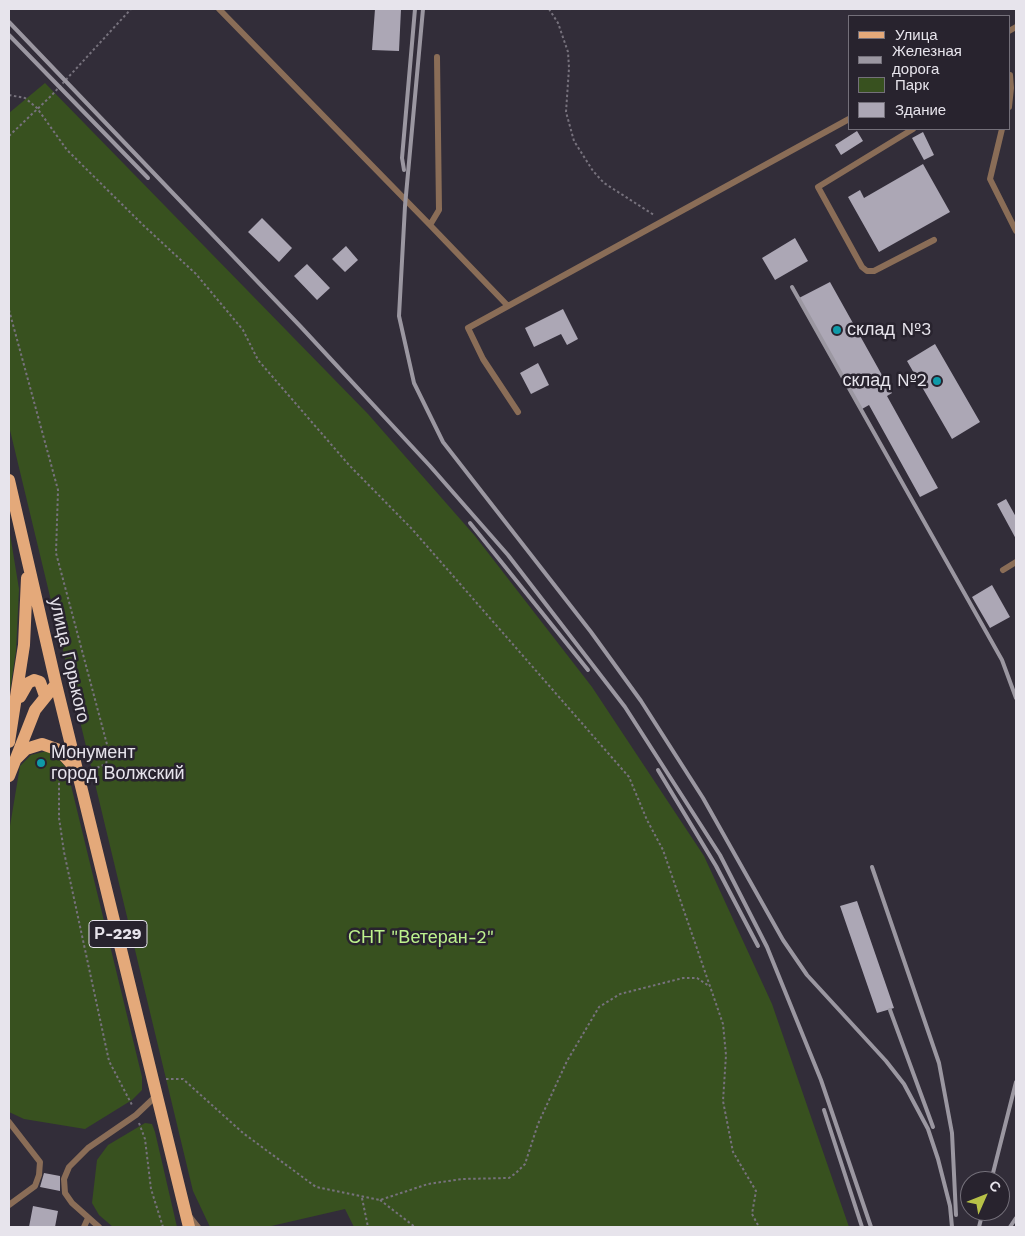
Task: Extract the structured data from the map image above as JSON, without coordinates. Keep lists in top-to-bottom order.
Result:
{
  "streets": {
    "main road": ["улица Горького", "Р-229"]
  },
  "crossings": [
    ["улица Горького", "Р-229"]
  ],
  "parks": ["СНТ \"Ветеран-2\""],
  "places": ["склад №3", "склад №2", "Монумент город Волжский"],
  "legend": [
    "Улица",
    "Железная дорога",
    "Парк",
    "Здание"
  ],
  "north": "top right"
}
